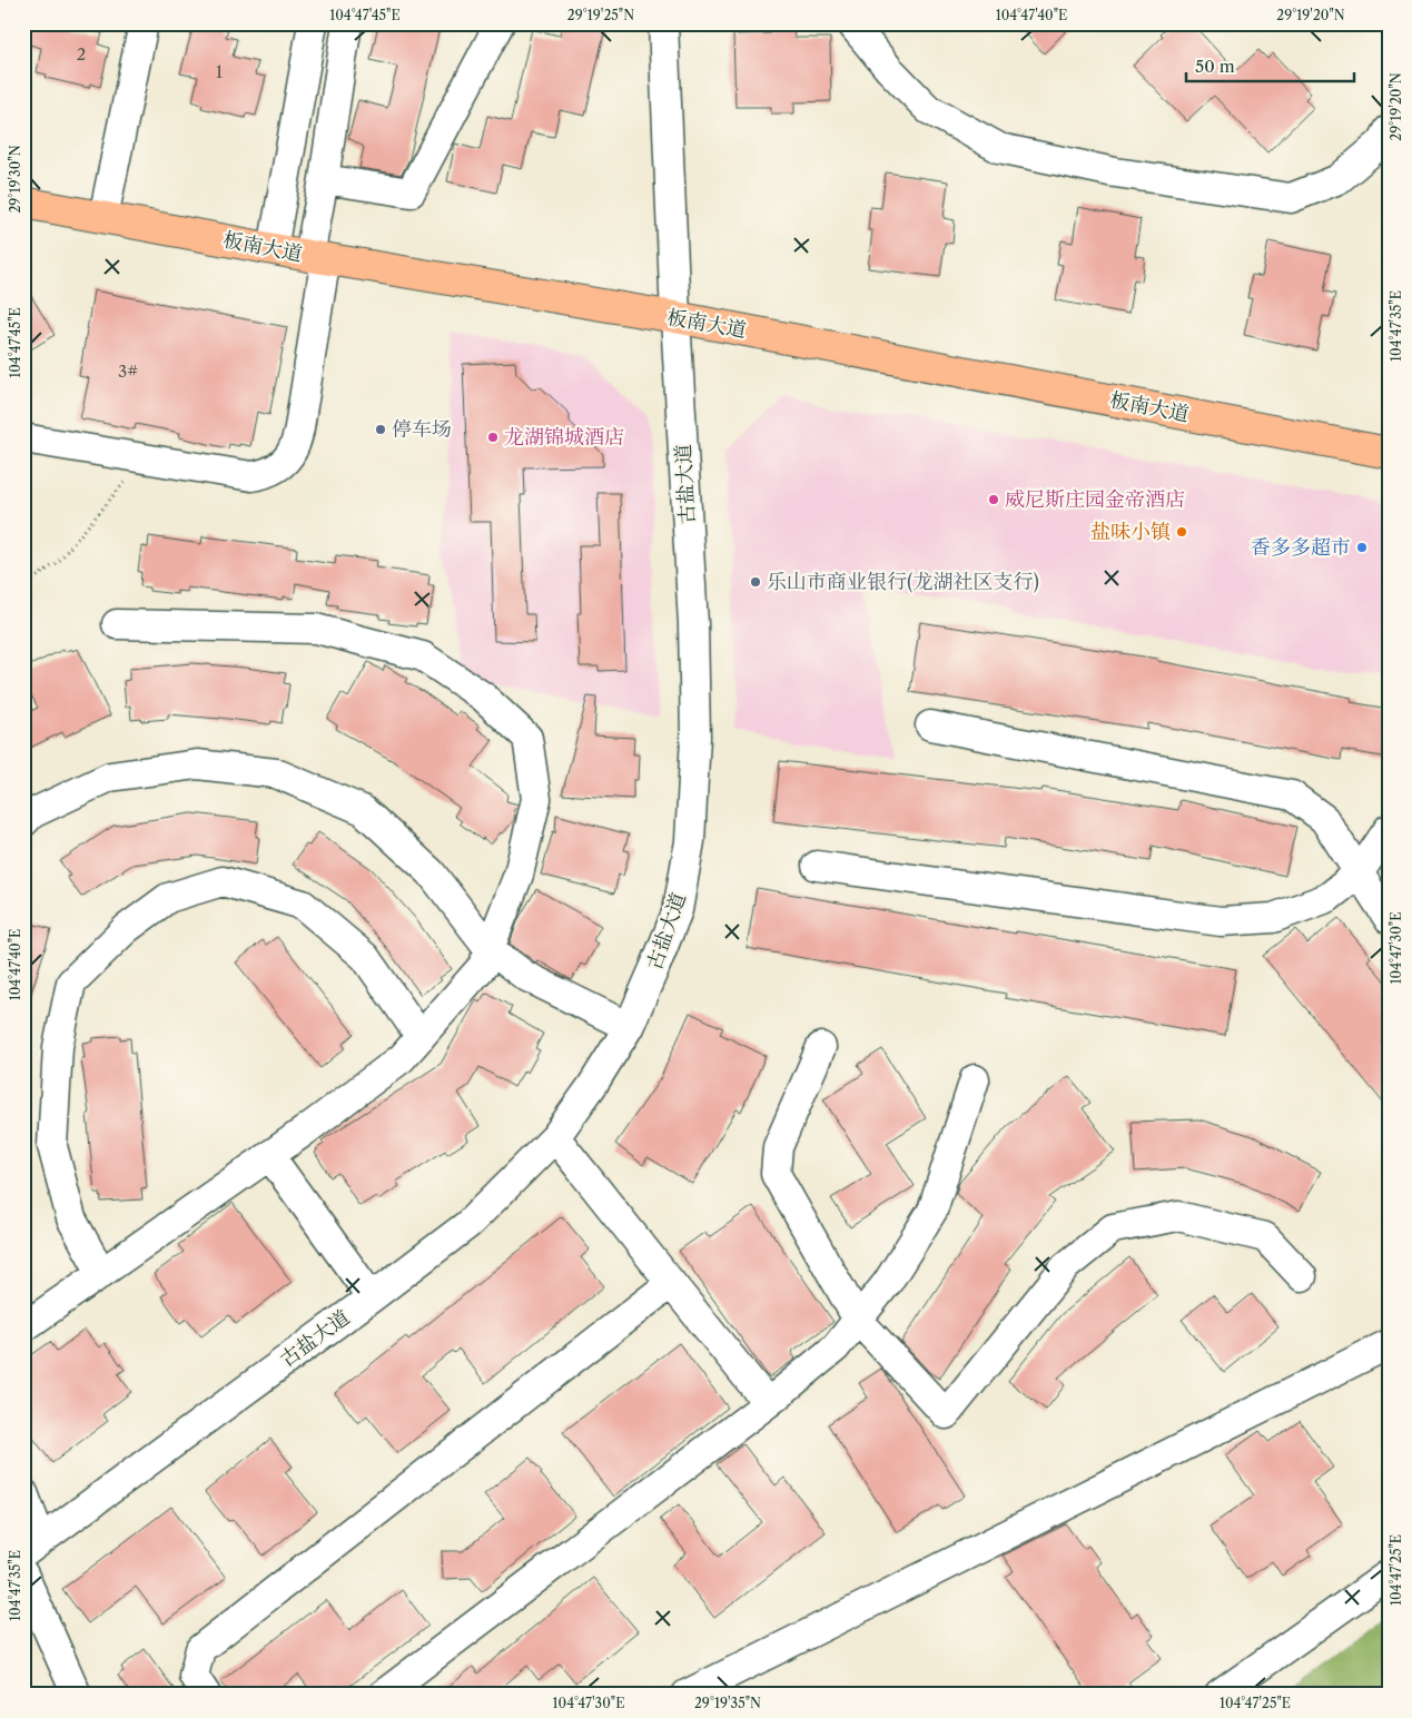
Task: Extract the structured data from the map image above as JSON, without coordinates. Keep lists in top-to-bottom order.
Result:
{
  "streets": {
    "main road": ["板南大道"],
    "street": ["古盐大道"]
  },
  "crossings": [
    ["板南大道", "古盐大道"]
  ],
  "places": [
    "停车场",
    "龙湖锦城酒店",
    "威尼斯庄园金帝酒店",
    "盐味小镇",
    "香多多超市",
    "乐山市商业银行(龙湖社区支行)"
  ],
  "house_numbers": ["2", "1", "3#"],
  "scale_bar": "50 m",
  "coordinates": [
    "104°47'45\"E",
    "29°19'25\"N",
    "104°47'40\"E",
    "29°19'20\"N",
    "29°19'30\"N",
    "104°47'35\"E",
    "104°47'30\"E",
    "104°47'25\"E",
    "29°19'35\"N"
  ]
}
